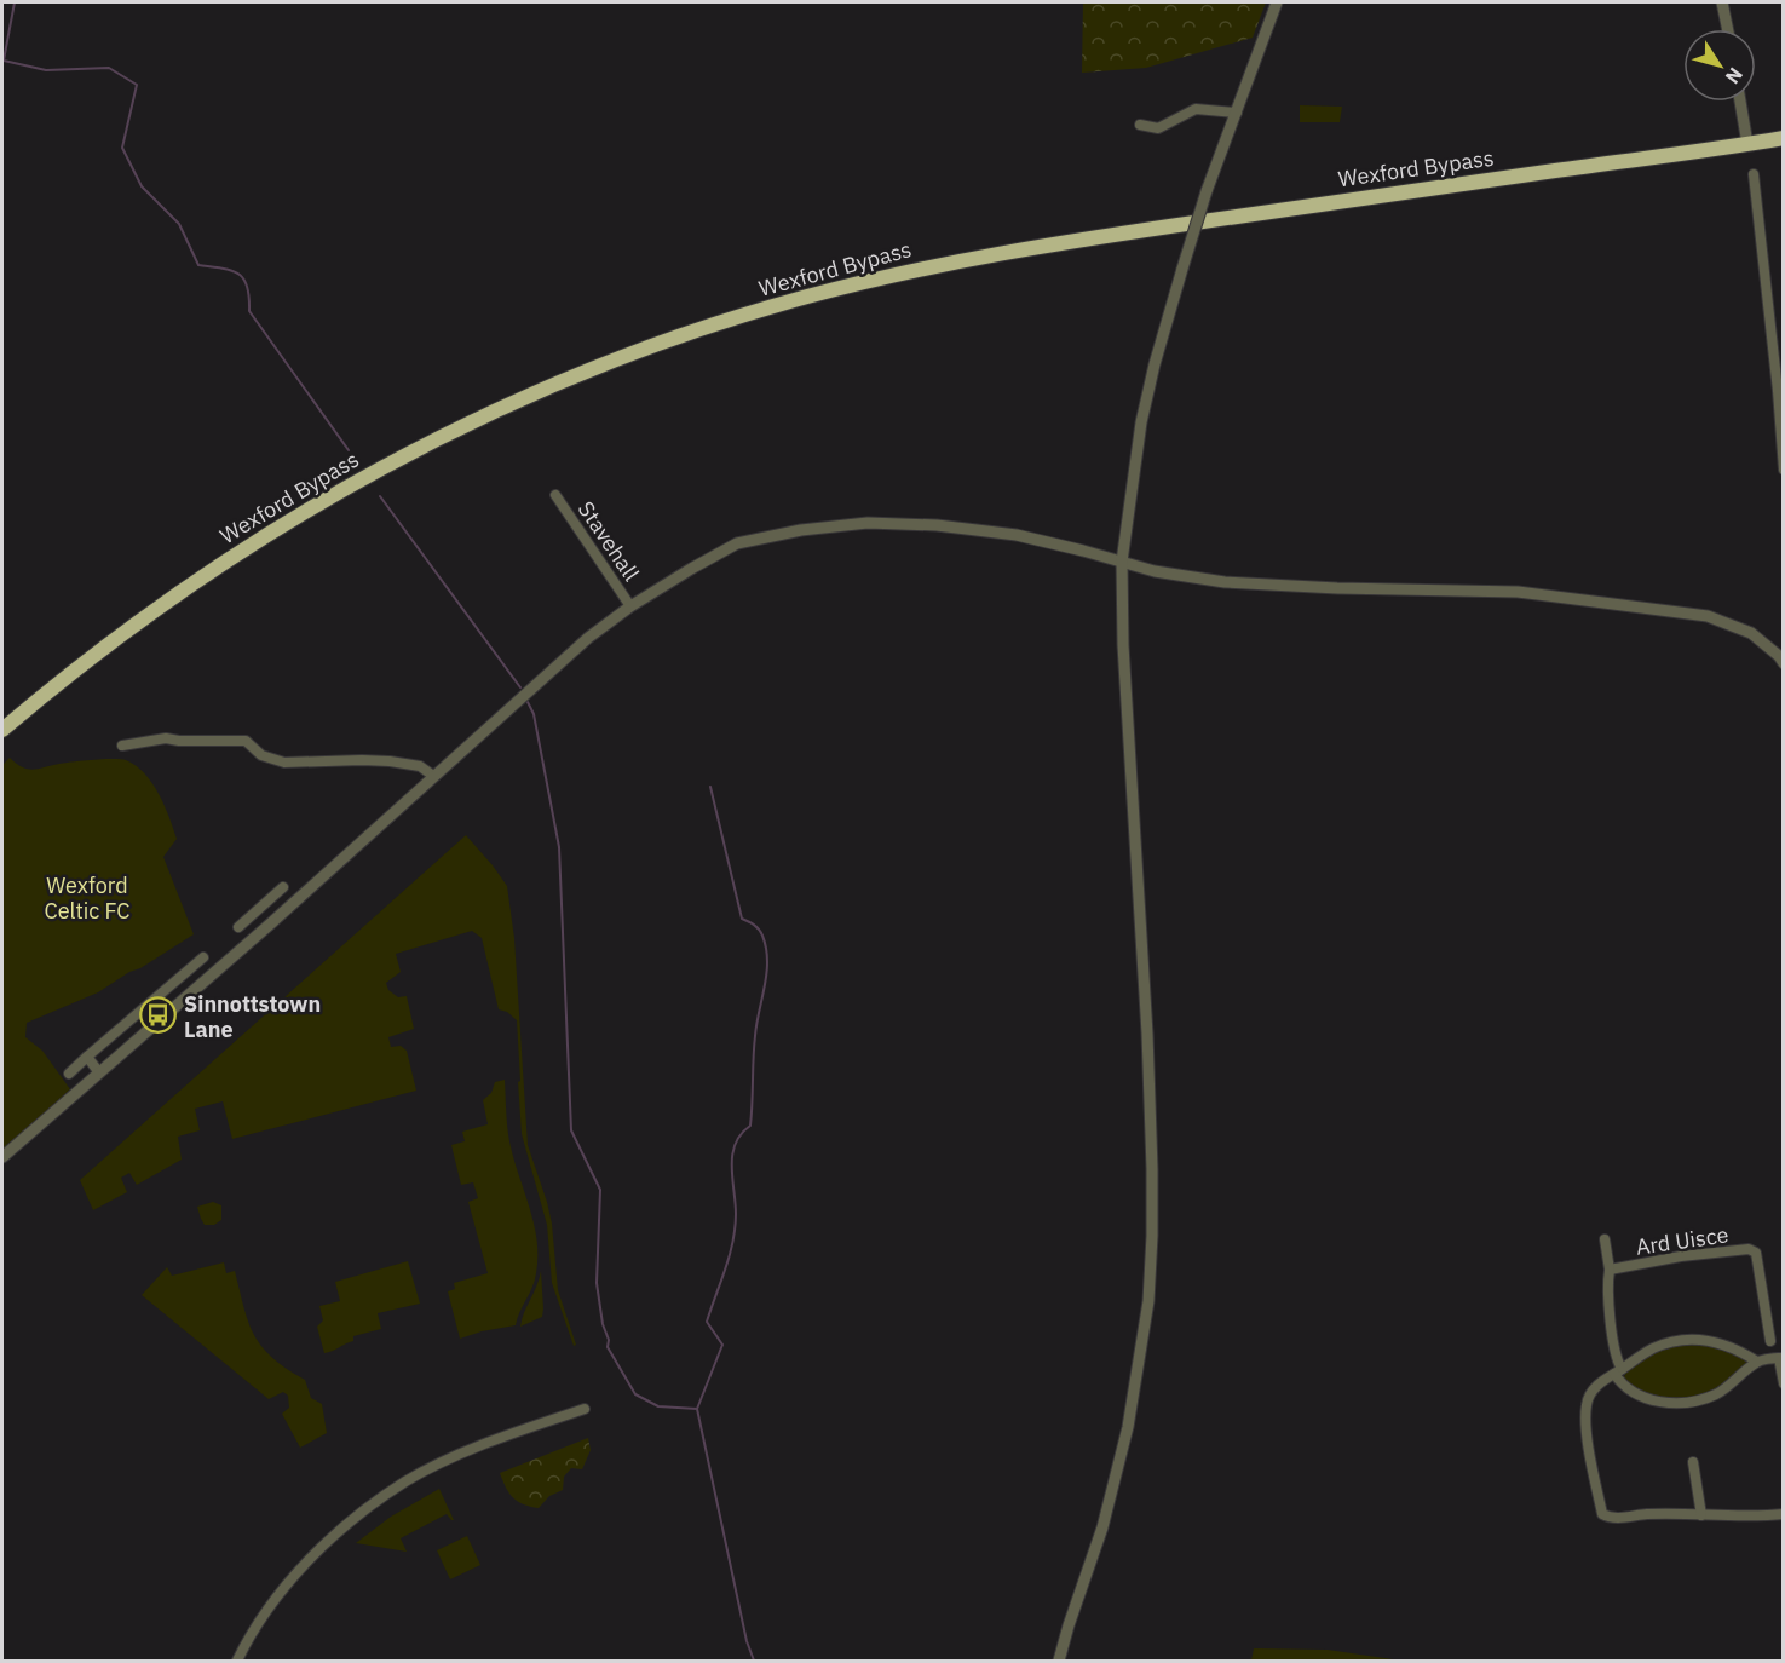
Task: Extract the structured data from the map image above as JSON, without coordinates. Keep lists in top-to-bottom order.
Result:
{
  "streets": {
    "highway": ["Wexford Bypass"],
    "street": ["Stavehall", "Ard Uisce"]
  },
  "parks": ["Wexford Celtic FC"],
  "places": {
    "bus stop": ["Sinnottstown Lane"]
  },
  "north": "bottom right"
}
